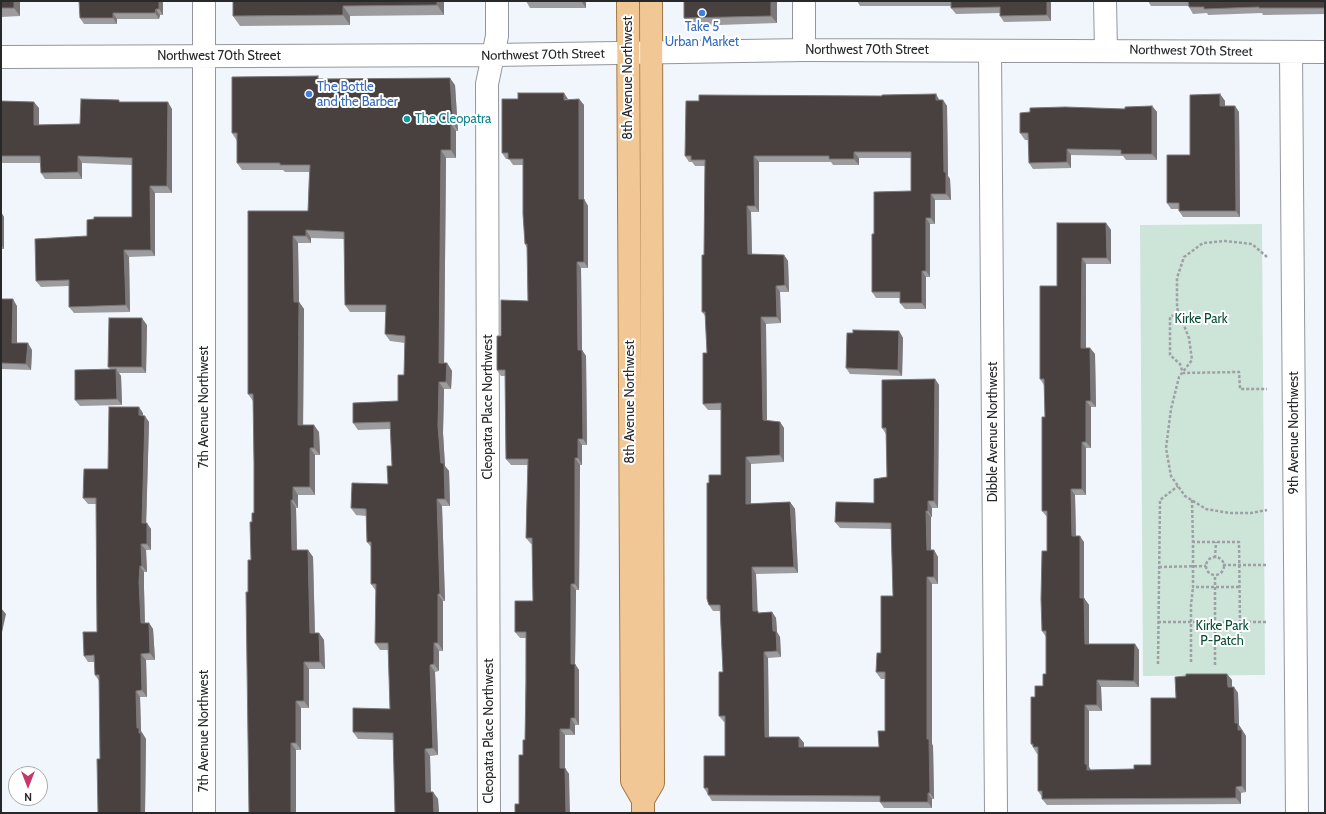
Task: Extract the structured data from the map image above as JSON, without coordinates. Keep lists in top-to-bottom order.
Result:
{
  "streets": {
    "main road": ["8th Avenue Northwest"],
    "street": [
      "Northwest 70th Street",
      "7th Avenue Northwest",
      "Cleopatra Place Northwest",
      "Dibble Avenue Northwest",
      "9th Avenue Northwest"
    ]
  },
  "crossings": [
    ["Northwest 70th Street", "8th Avenue Northwest"],
    ["Northwest 70th Street", "7th Avenue Northwest"],
    ["Northwest 70th Street", "Cleopatra Place Northwest"],
    ["Northwest 70th Street", "Dibble Avenue Northwest"],
    ["Northwest 70th Street", "9th Avenue Northwest"]
  ],
  "parks": ["Kirke Park", "Kirke Park P-Patch"],
  "places": ["Take 5 Urban Market", "The Bottle and the Barber", "The Cleopatra"],
  "north": "bottom"
}
